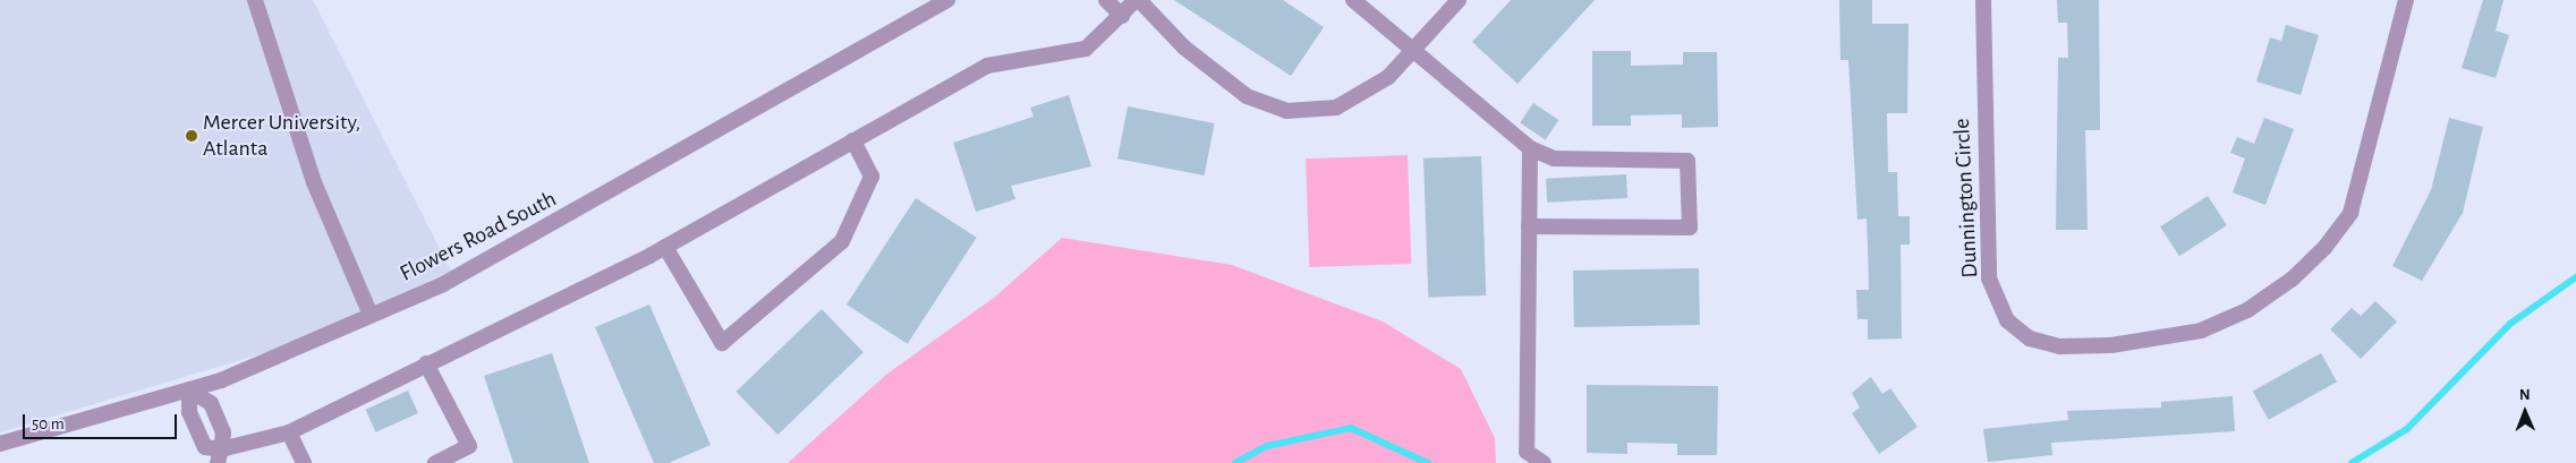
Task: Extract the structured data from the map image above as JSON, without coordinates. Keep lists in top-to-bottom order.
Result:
{
  "streets": {
    "street": ["Dunnington Circle", "Flowers Road South"]
  },
  "places": ["Mercer University, Atlanta"],
  "scale_bar": "50 m",
  "north": "top"
}
